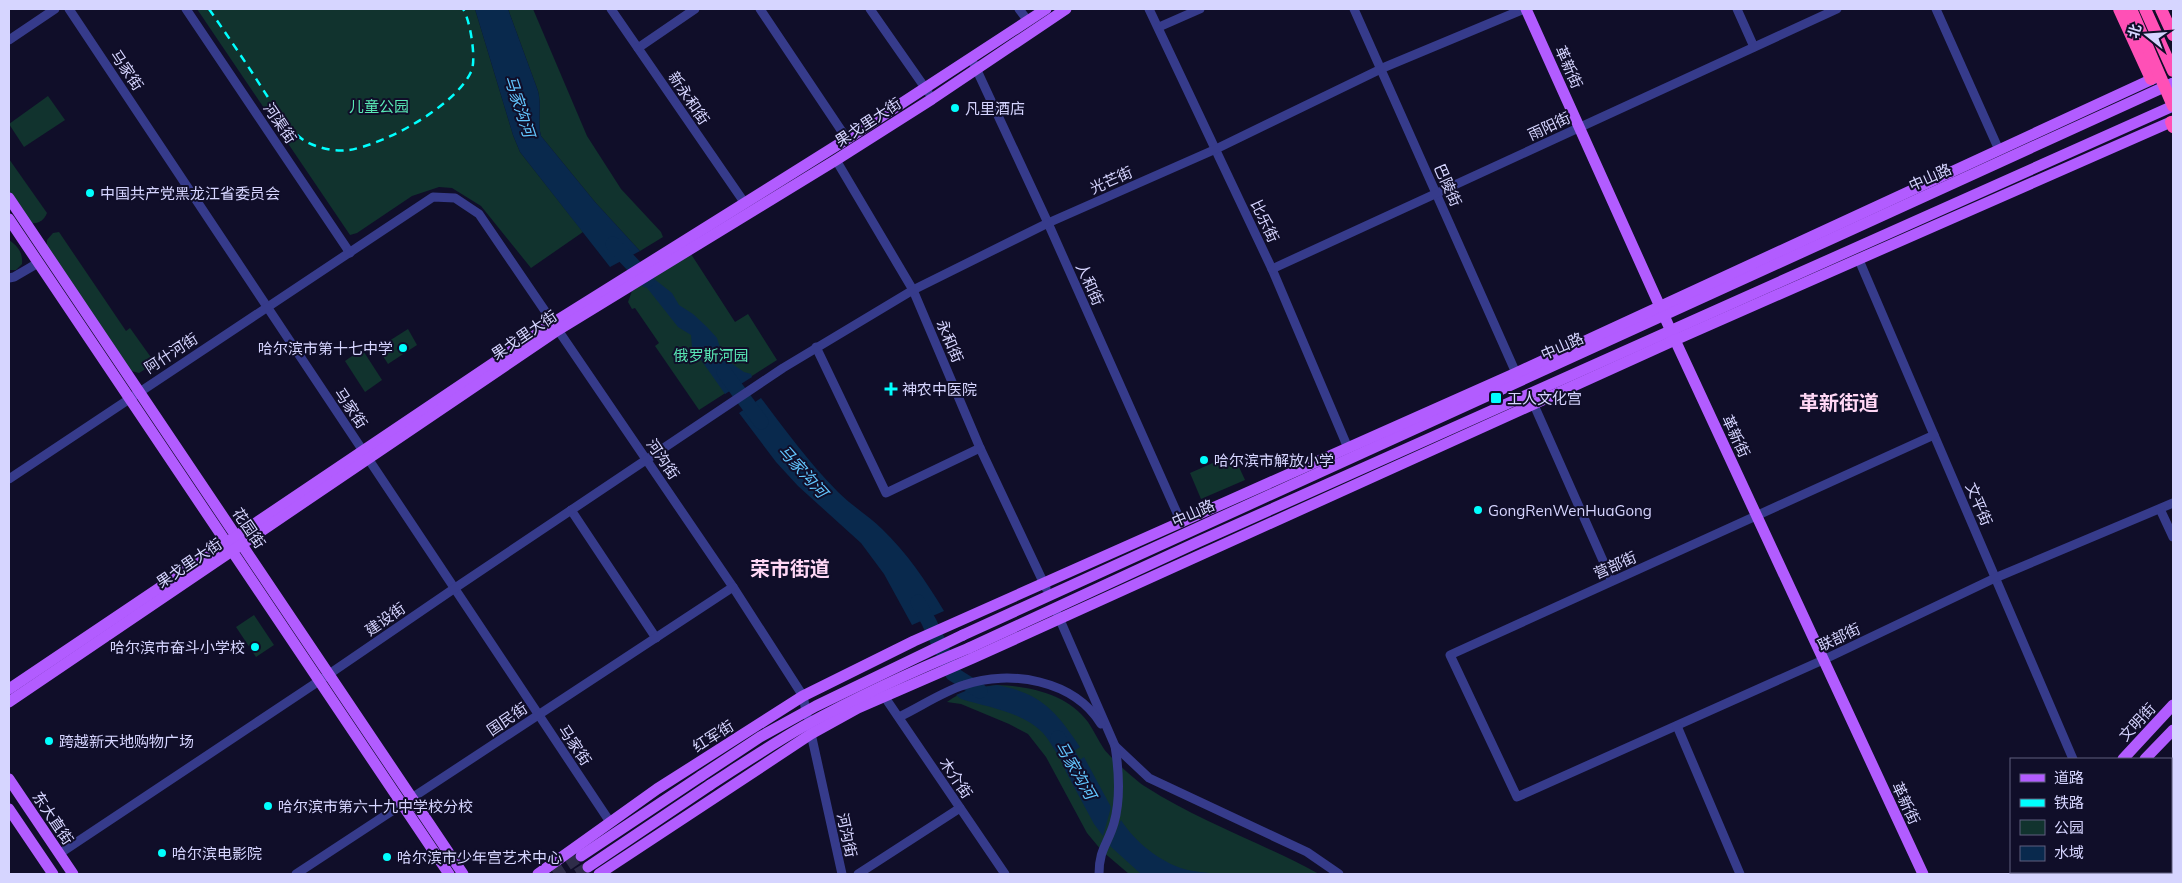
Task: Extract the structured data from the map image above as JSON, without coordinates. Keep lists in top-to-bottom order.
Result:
{
  "streets": {
    "main road": [
      "革新街",
      "果戈里大街",
      "中山路",
      "花园街",
      "文明街",
      "红军街",
      "东大直街"
    ],
    "street": [
      "马家街",
      "新永和街",
      "河渠街",
      "雨阳街",
      "光芒街",
      "巴陵街",
      "比乐街",
      "人和街",
      "永和街",
      "阿什河街",
      "河沟街",
      "文平街",
      "营部街",
      "建设街",
      "联部街",
      "国民街",
      "木介街"
    ]
  },
  "crossings": [
    ["革新街", "雨阳街"],
    ["革新街", "中山路"],
    ["革新街", "光芒街"],
    ["革新街", "营部街"],
    ["革新街", "联部街"],
    ["革新街", "红军街"],
    ["马家街", "果戈里大街"],
    ["马家街", "阿什河街"],
    ["马家街", "建设街"],
    ["马家街", "国民街"],
    ["马家街", "红军街"],
    ["新永和街", "果戈里大街"],
    ["果戈里大街", "人和街"],
    ["果戈里大街", "永和街"],
    ["果戈里大街", "河沟街"],
    ["果戈里大街", "花园街"],
    ["河渠街", "阿什河街"],
    ["河渠街", "河沟街"],
    ["雨阳街", "巴陵街"],
    ["雨阳街", "比乐街"],
    ["中山路", "永和街"],
    ["中山路", "红军街"],
    ["光芒街", "巴陵街"],
    ["光芒街", "比乐街"],
    ["光芒街", "人和街"],
    ["光芒街", "永和街"],
    ["光芒街", "建设街"],
    ["巴陵街", "红军街"],
    ["比乐街", "红军街"],
    ["人和街", "红军街"],
    ["永和街", "红军街"],
    ["阿什河街", "河沟街"],
    ["阿什河街", "花园街"],
    ["河沟街", "建设街"],
    ["河沟街", "国民街"],
    ["河沟街", "红军街"],
    ["文平街", "营部街"],
    ["文平街", "联部街"],
    ["花园街", "建设街"],
    ["花园街", "国民街"],
    ["营部街", "联部街"],
    ["建设街", "东大直街"]
  ],
  "districts": ["革新街道", "荣市街道"],
  "water": ["马家沟河"],
  "parks": ["儿童公园", "俄罗斯河园"],
  "places": {
    "other": [
      "凡里酒店",
      "中国共产党黑龙江省委员会",
      "哈尔滨市第十七中学",
      "哈尔滨市解放小学",
      "GongRenWenHuaGong",
      "哈尔滨市奋斗小学校",
      "跨越新天地购物广场",
      "哈尔滨市第六十九中学校分校",
      "哈尔滨电影院",
      "哈尔滨市少年宫艺术中心"
    ],
    "health": ["神农中医院"],
    "transit": ["工人文化宫"]
  },
  "legend": [
    "道路",
    "铁路",
    "公园",
    "水域"
  ],
  "north": "left"
}
